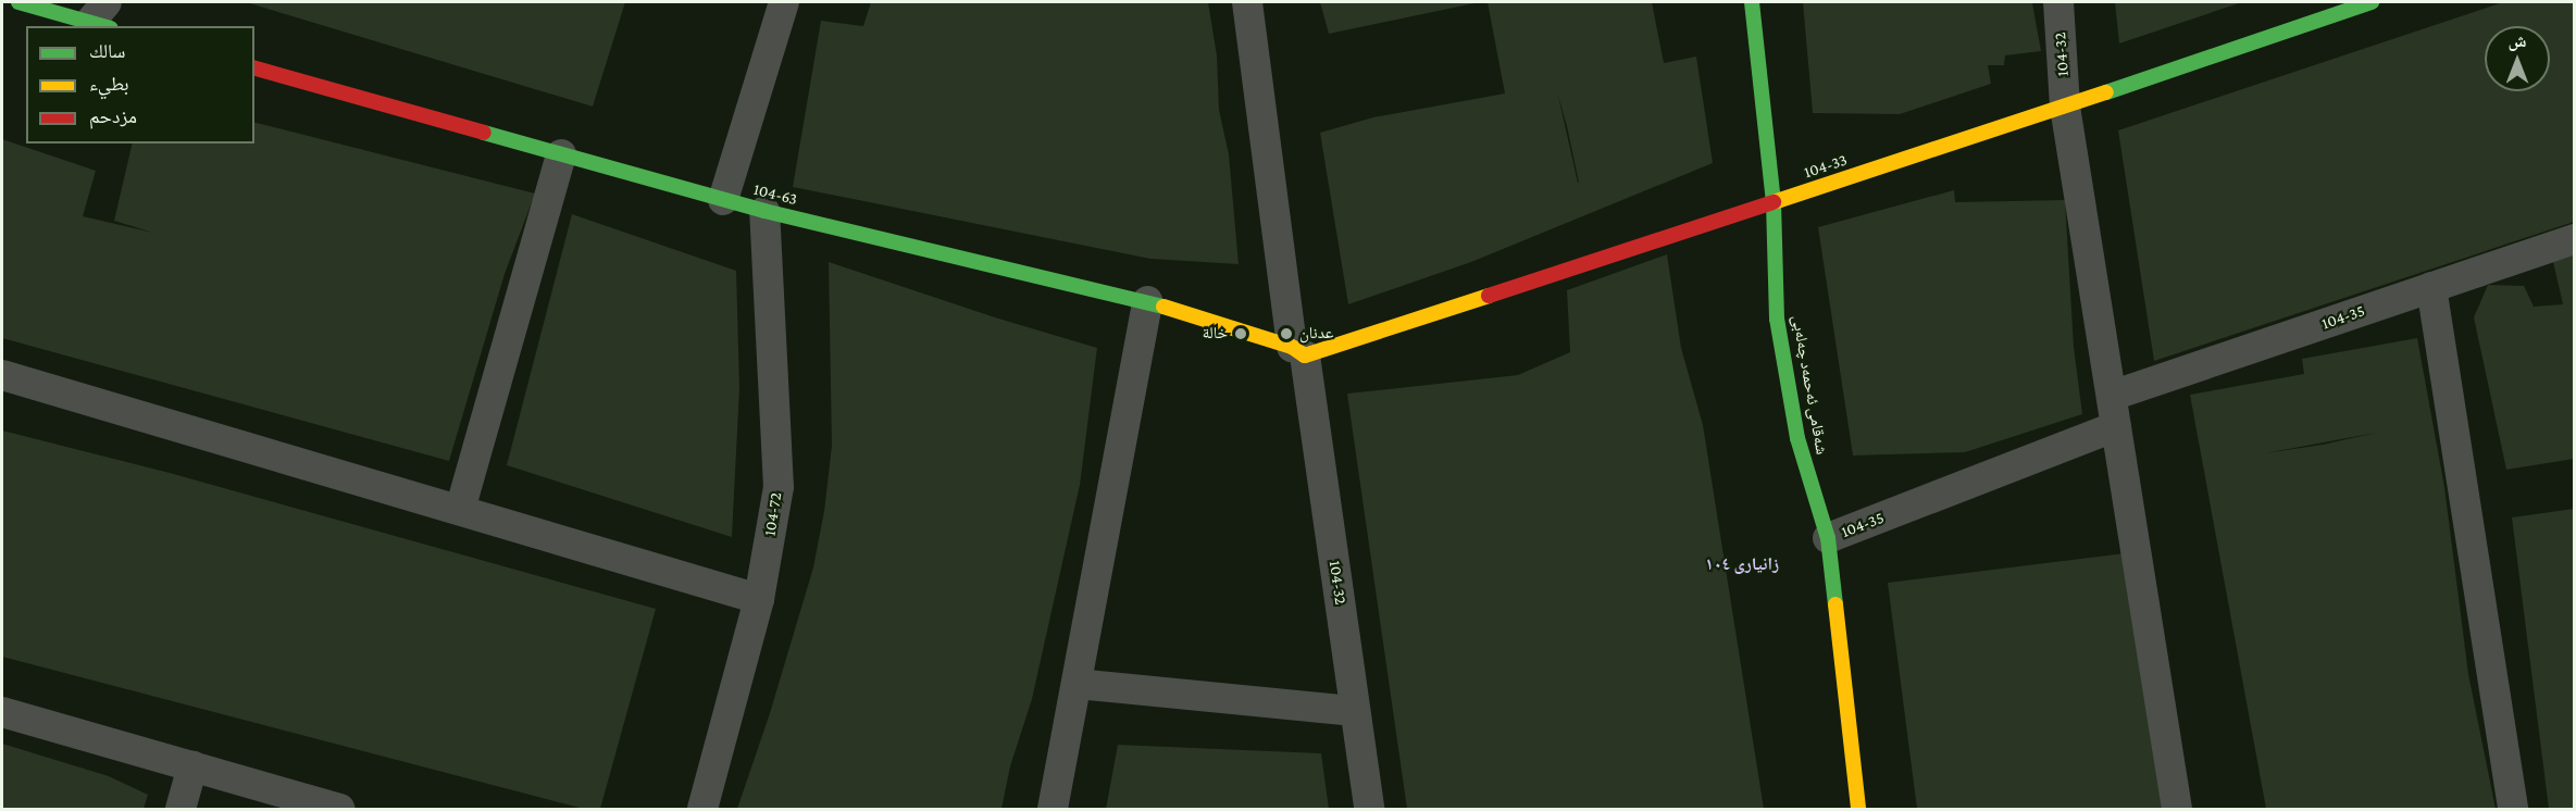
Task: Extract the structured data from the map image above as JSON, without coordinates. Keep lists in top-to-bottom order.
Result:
{
  "streets": {
    "street": [
      "104-32",
      "104-33",
      "104-63",
      "104-35",
      "شەقامی ئەحمەد چەلەبی",
      "104-72"
    ]
  },
  "crossings": [
    ["104-32", "104-33"],
    ["104-32", "104-63"],
    ["104-32", "104-35"],
    ["104-33", "104-63"],
    ["104-33", "شەقامی ئەحمەد چەلەبی"],
    ["104-63", "104-72"],
    ["104-35", "شەقامی ئەحمەد چەلەبی"]
  ],
  "districts": ["زانیاری ١٠٤"],
  "places": ["خالة", "عدنان"],
  "legend": ["سالك", "بطيء", "مزدحم"],
  "north": "top"
}
